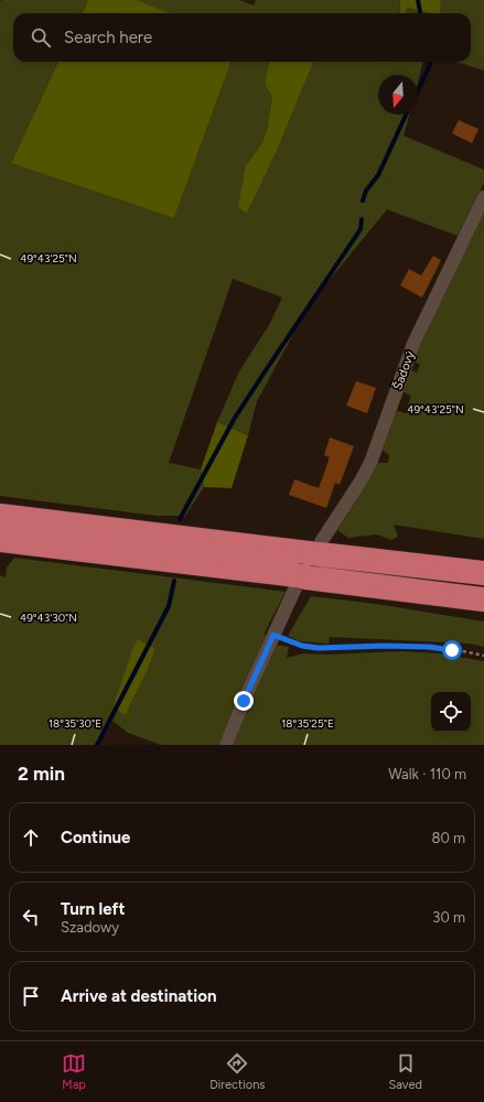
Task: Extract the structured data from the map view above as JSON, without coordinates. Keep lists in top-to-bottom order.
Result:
{
  "streets": {
    "street": ["Šadový"]
  },
  "north": "bottom",
  "page": {
    "search": "Search here",
    "heading": ["2 min", "Walk · 110 m"],
    "list": [
      ["Continue", "80 m"],
      ["Turn left", "Szadowy", "30 m"],
      "Arrive at destination"
    ],
    "nav": ["Map", "Directions", "Saved"]
  },
  "coordinates": [
    "49°43'25\"N",
    "49°43'30\"N",
    "18°35'30\"E",
    "18°35'25\"E"
  ]
}
